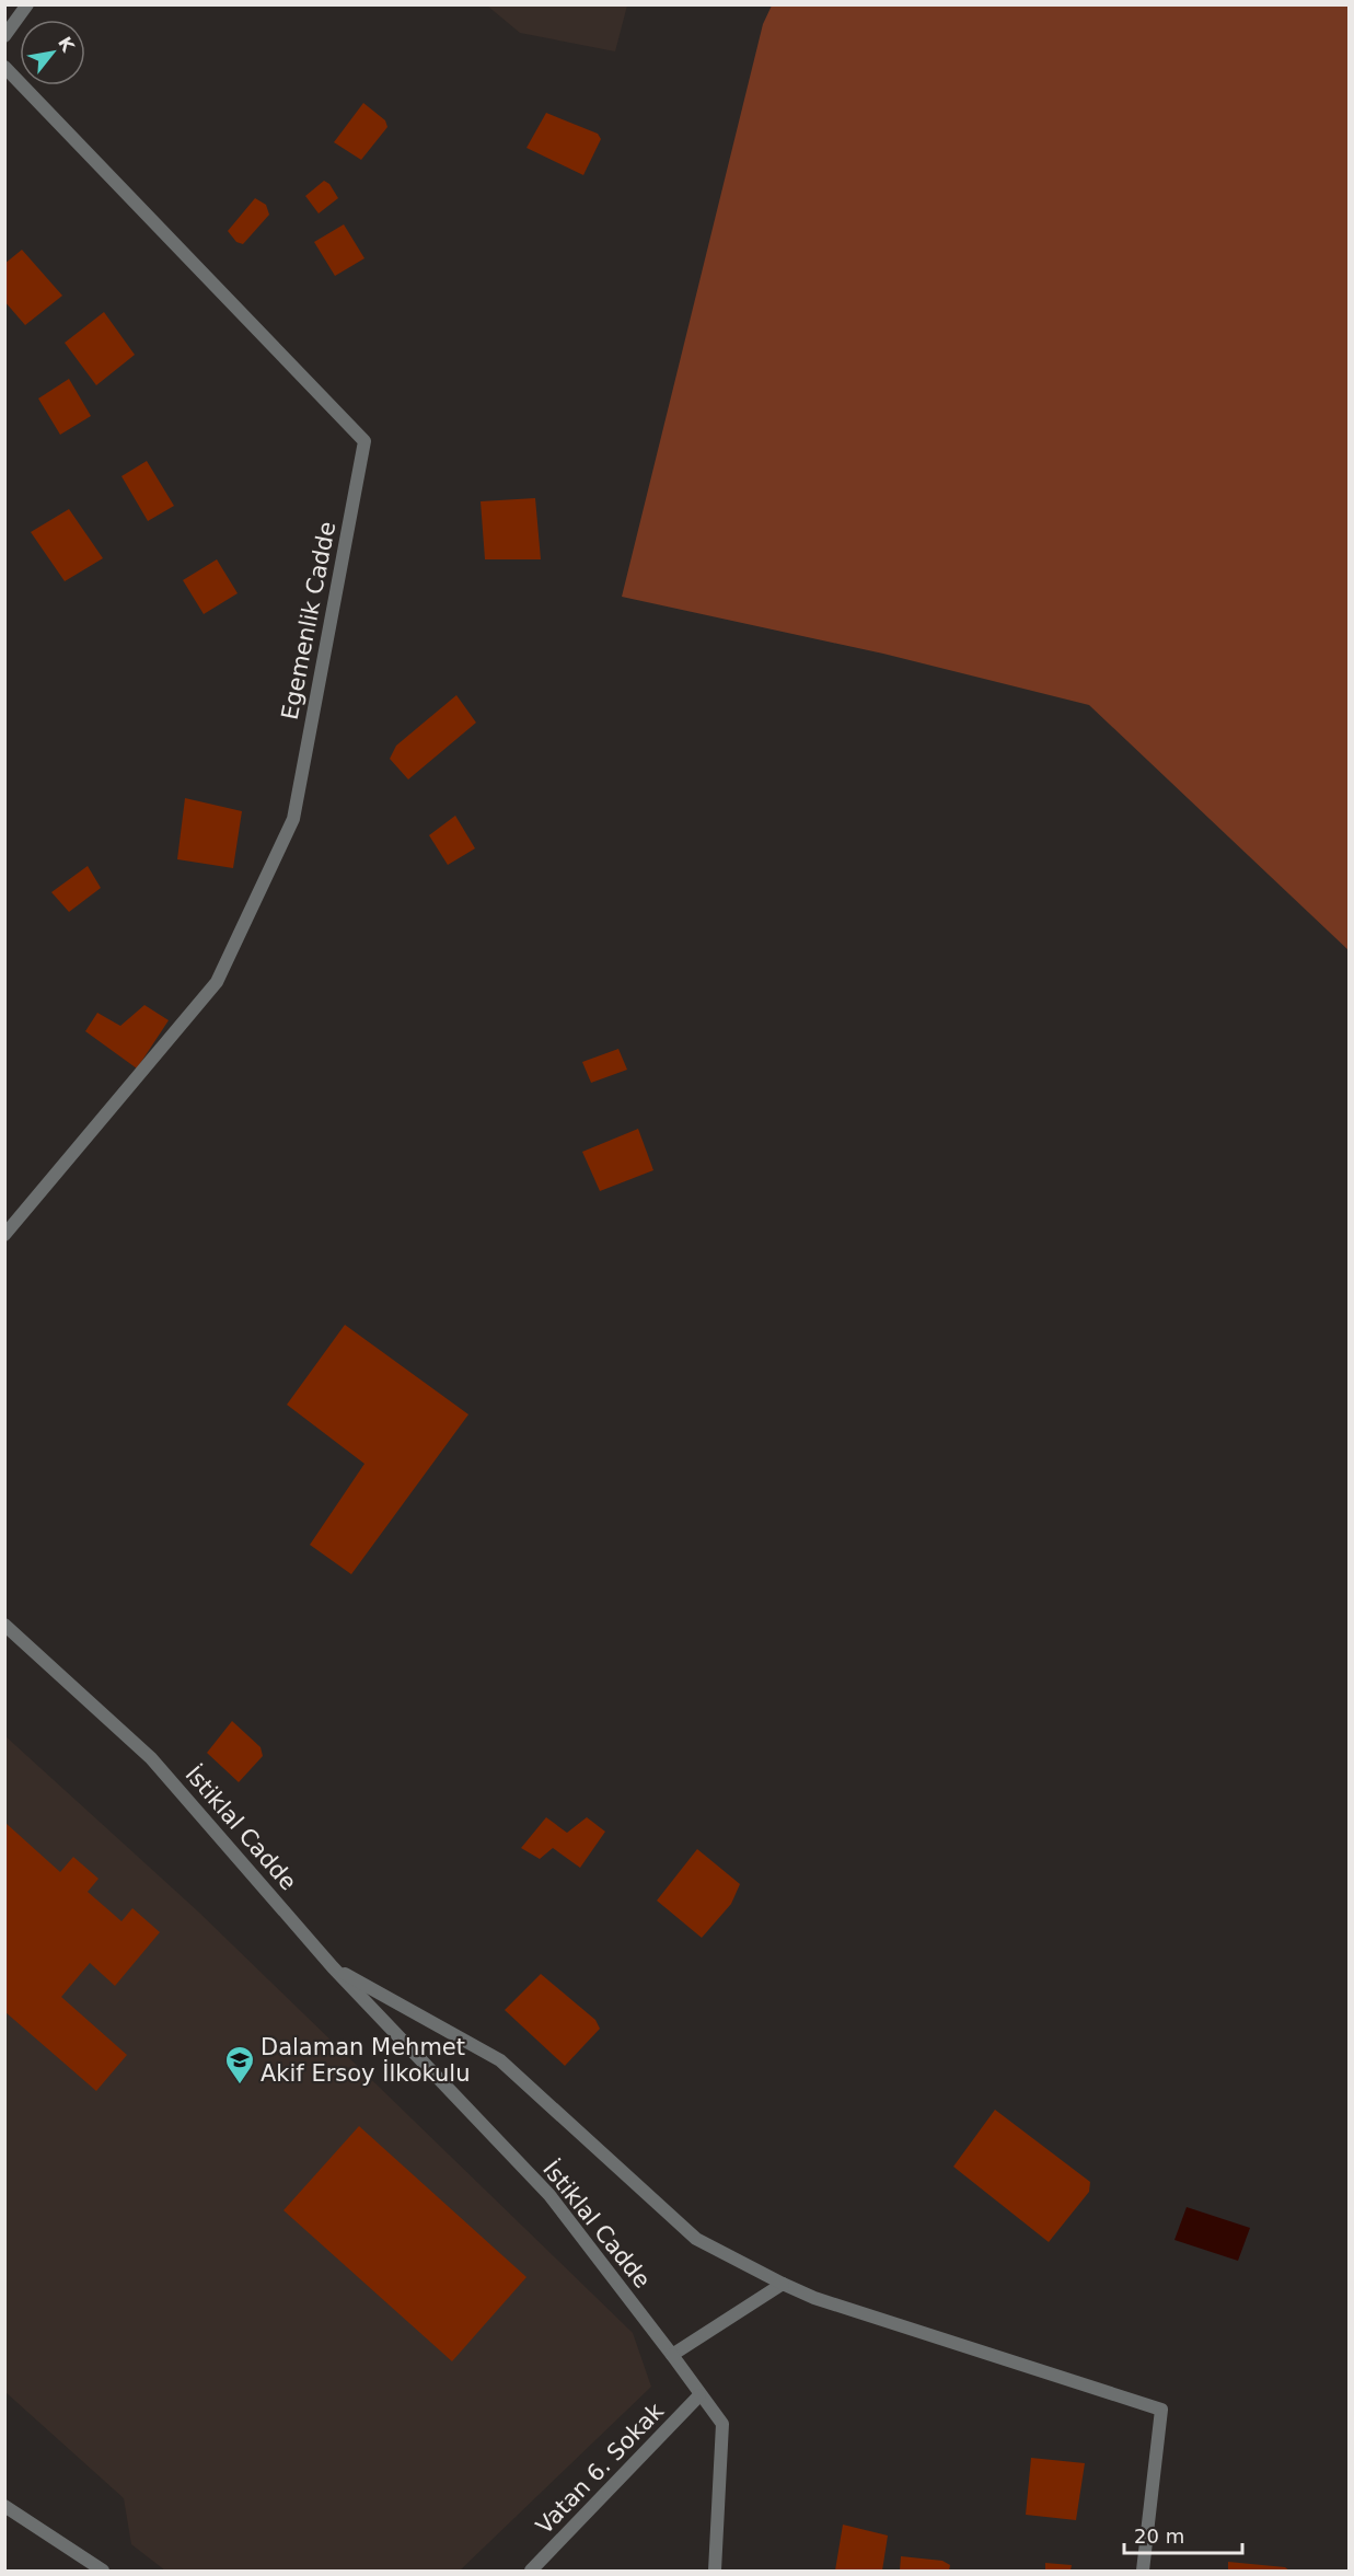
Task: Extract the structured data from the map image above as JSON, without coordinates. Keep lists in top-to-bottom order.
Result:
{
  "streets": {
    "street": ["Egemenlik Cadde", "İstiklal Cadde", "Vatan 6. Sokak"]
  },
  "crossings": [
    ["İstiklal Cadde", "Vatan 6. Sokak"]
  ],
  "places": {
    "school or university": ["Dalaman Mehmet Akif Ersoy İlkokulu"]
  },
  "scale_bar": "20 m",
  "north": "top right"
}
